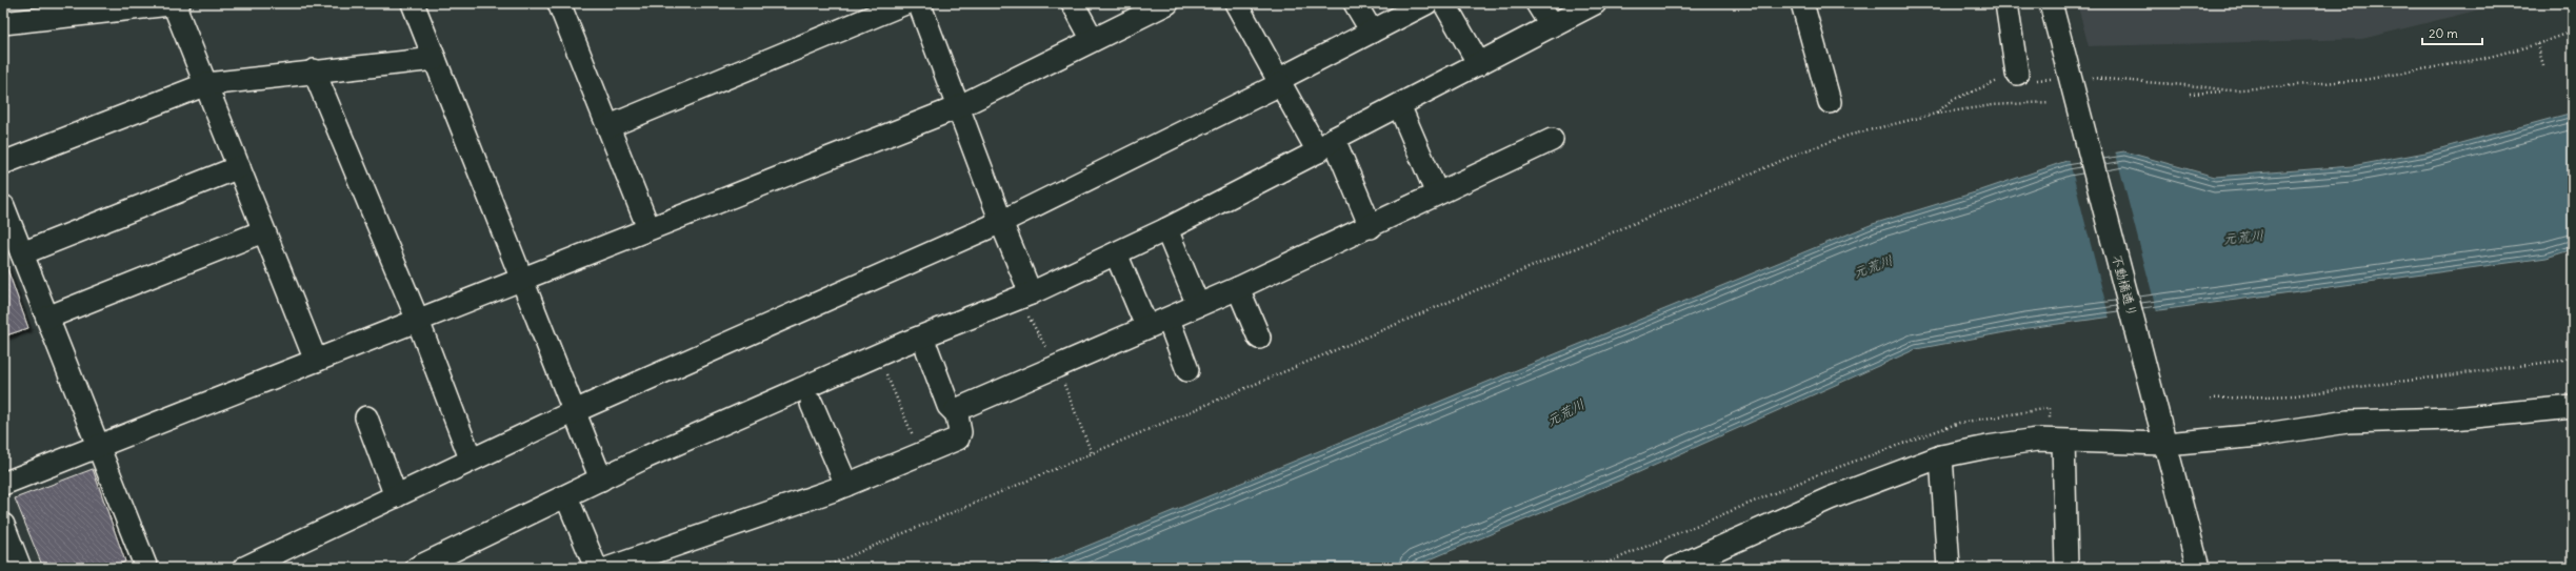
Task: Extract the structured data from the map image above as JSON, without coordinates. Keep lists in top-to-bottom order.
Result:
{
  "streets": {
    "street": ["不動橋通り"]
  },
  "water": ["元荒川"],
  "scale_bar": "20 m"
}
